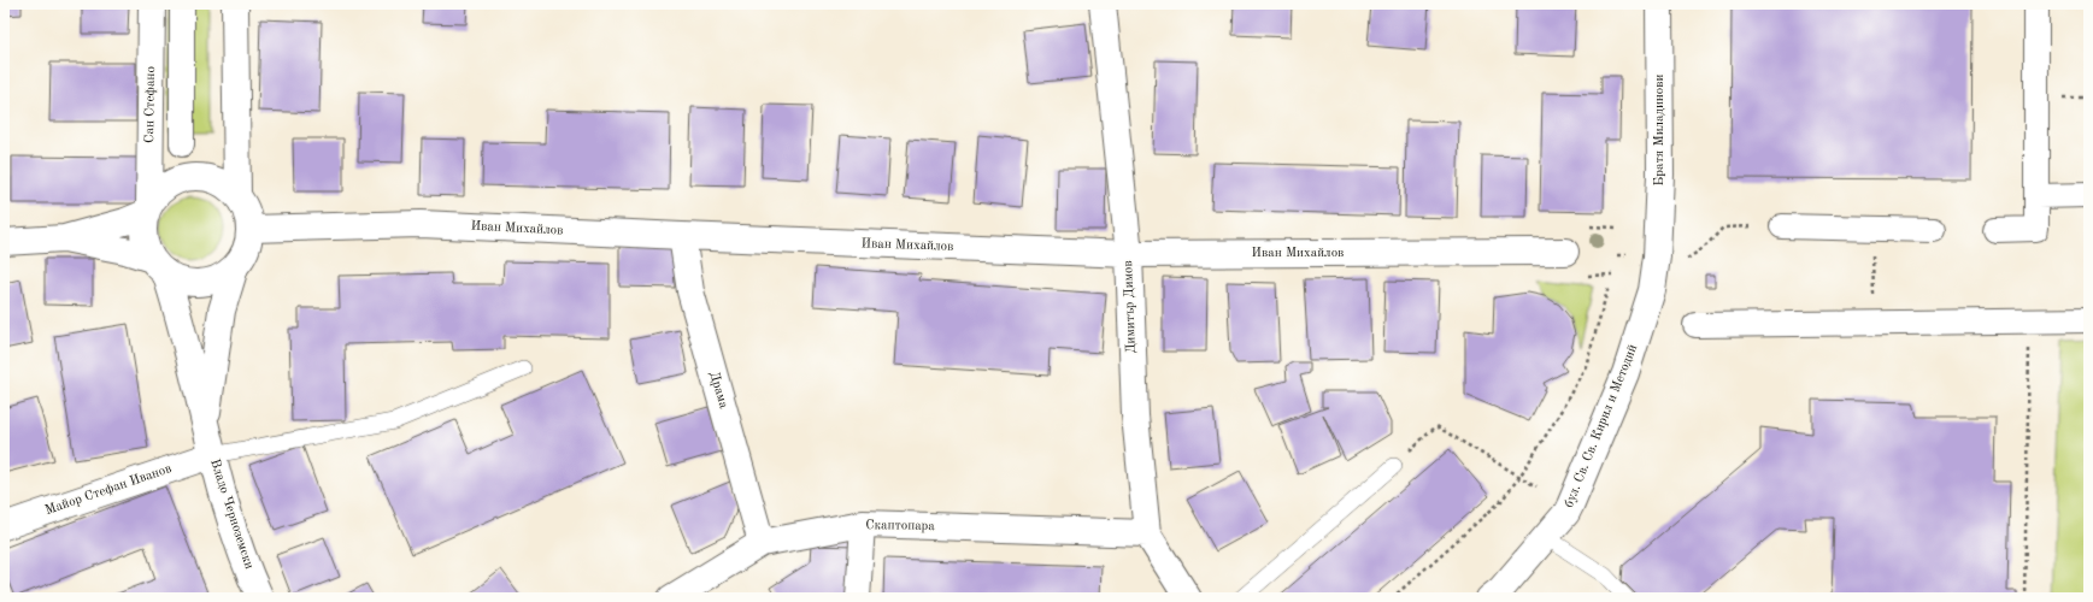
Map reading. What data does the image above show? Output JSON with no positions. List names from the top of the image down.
{
  "streets": {
    "street": [
      "Сан Стефано",
      "Братя Миладинови",
      "Иван Михайлов",
      "Димитър Димов",
      "Драма",
      "бул. Св. Св. Кирил и Методий",
      "Майор Стефан Иванов",
      "Владо Черноземски",
      "Скаптопара"
    ]
  },
  "crossings": [
    ["Сан Стефано", "Иван Михайлов"],
    ["Сан Стефано", "Владо Черноземски"],
    ["Братя Миладинови", "бул. Св. Св. Кирил и Методий"],
    ["Иван Михайлов", "Димитър Димов"],
    ["Иван Михайлов", "Драма"],
    ["Иван Михайлов", "Владо Черноземски"],
    ["Димитър Димов", "Скаптопара"],
    ["Драма", "Скаптопара"],
    ["Майор Стефан Иванов", "Владо Черноземски"]
  ]
}
